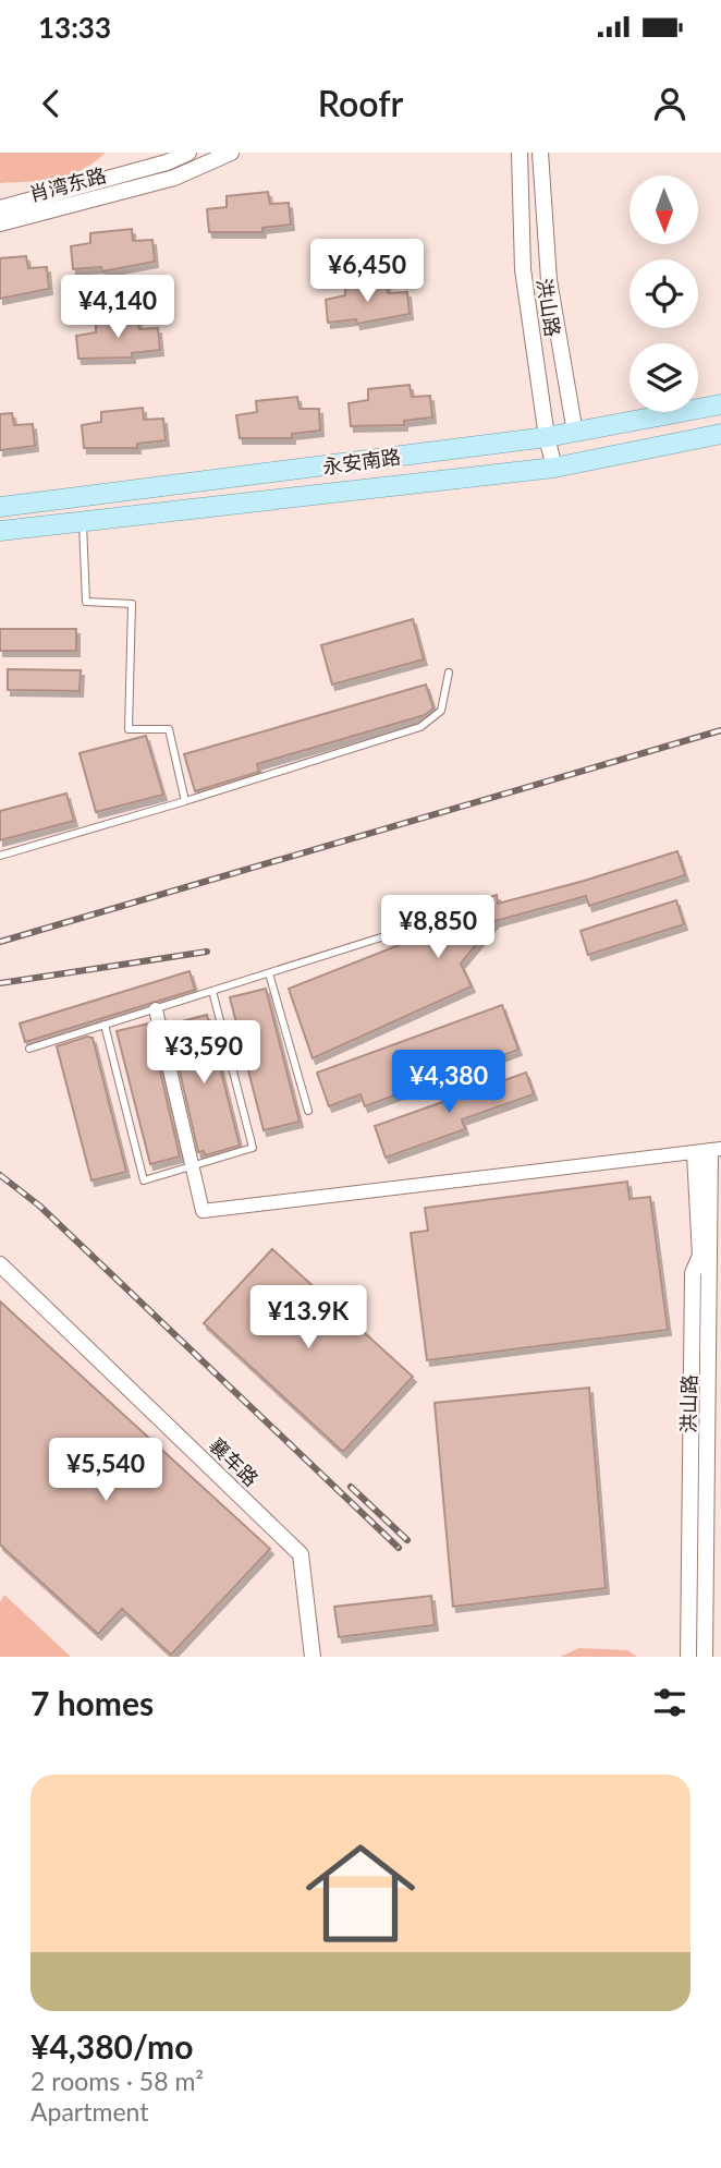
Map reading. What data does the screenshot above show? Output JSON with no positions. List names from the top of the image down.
{
  "streets": {
    "main road": ["永安南路"],
    "street": ["肖湾东路", "洪山路", "襄车路"]
  },
  "crossings": [
    ["洪山路", "永安南路"]
  ],
  "north": "bottom",
  "page": {
    "status": "13:33",
    "header": "Roofr",
    "price": [
      "¥6,450",
      "¥4,140",
      "¥8,850",
      "¥3,590",
      "¥4,380",
      "¥13.9K",
      "¥5,540"
    ],
    "heading": "7 homes",
    "list": [
      {
        "name": "¥4,380/mo",
        "note": "2 rooms · 58 m² · Apartment"
      }
    ]
  }
}
